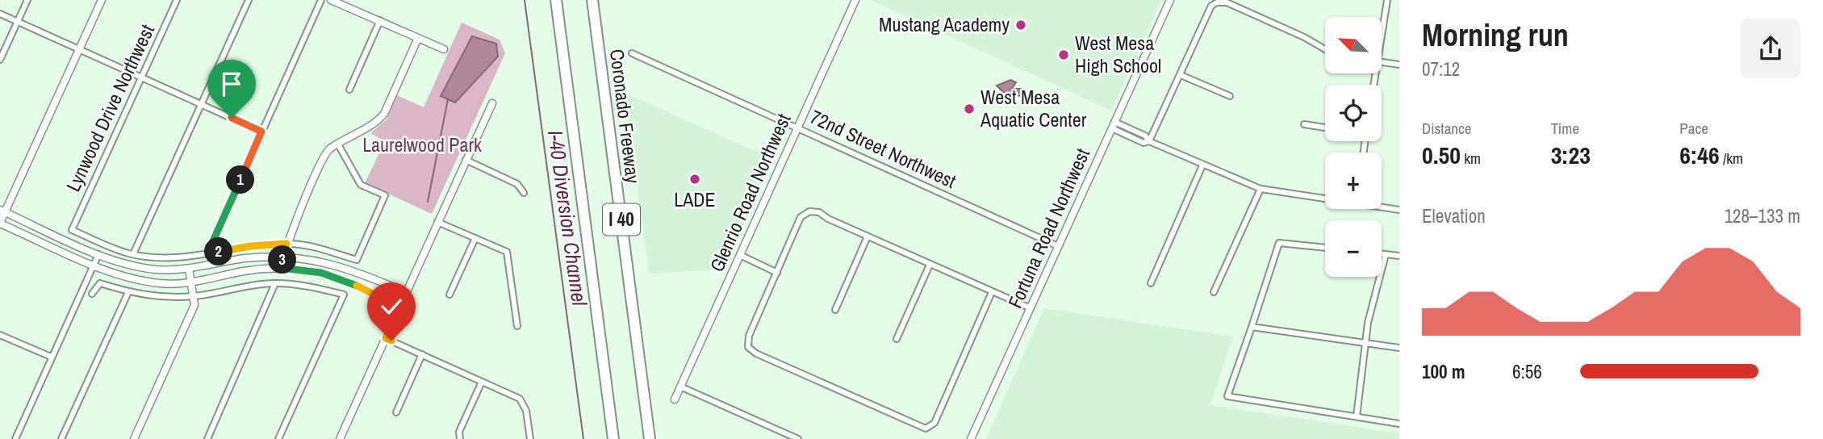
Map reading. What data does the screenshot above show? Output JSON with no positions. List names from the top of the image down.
{
  "streets": {
    "highway": ["Coronado Freeway", "I 40"],
    "street": [
      "Lynwood Drive Northwest",
      "72nd Street Northwest",
      "Glenrio Road Northwest",
      "Fortuna Road Northwest"
    ]
  },
  "crossings": [
    ["72nd Street Northwest", "Glenrio Road Northwest"],
    ["72nd Street Northwest", "Fortuna Road Northwest"]
  ],
  "water": ["I-40 Diversion Channel"],
  "parks": ["Laurelwood Park"],
  "places": [
    "Mustang Academy",
    "West Mesa High School",
    "West Mesa Aquatic Center",
    "LADE"
  ],
  "north": "top left",
  "page": {
    "heading": ["Morning run", "07:12"],
    "map_buttons": ["+", "−"],
    "stats": [
      ["Distance", "0.50 km"],
      ["Time", "3:23"],
      ["Pace", "6:46 /km"]
    ],
    "pins": ["1", "2", "3"],
    "chart": ["Elevation", "128–133 m"],
    "list": [
      {
        "name": "100 m",
        "note": "6:56"
      }
    ]
  }
}
